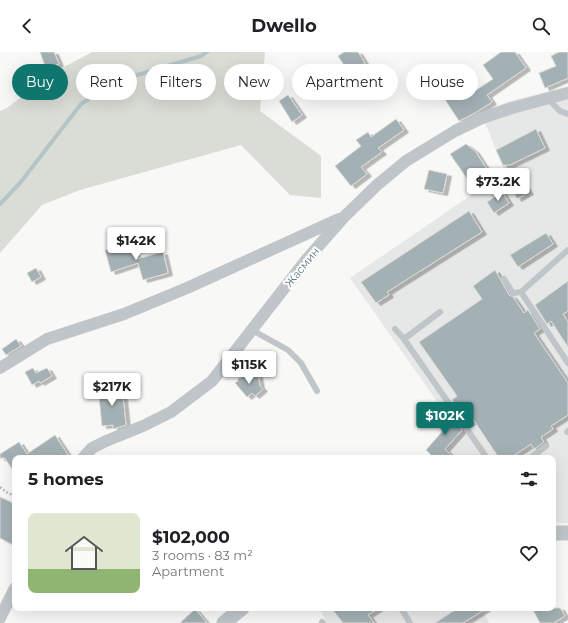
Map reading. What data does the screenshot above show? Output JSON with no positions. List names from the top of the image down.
{
  "streets": {
    "street": ["Жасмин"]
  },
  "page": {
    "header": "Dwello",
    "chip": [
      "Buy",
      "Rent",
      "Filters",
      "New",
      "Apartment",
      "House"
    ],
    "price": [
      "$73.2K",
      "$142K",
      "$115K",
      "$217K",
      "$102K"
    ],
    "heading": "5 homes",
    "list": [
      {
        "name": "$102,000",
        "note": "3 rooms · 83 m² · Apartment"
      }
    ]
  }
}
